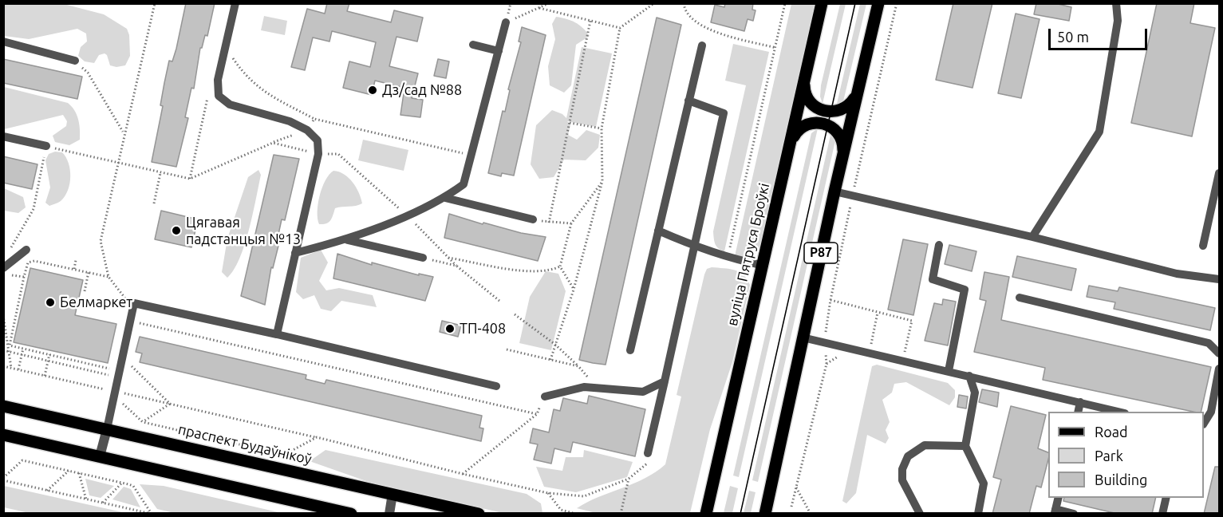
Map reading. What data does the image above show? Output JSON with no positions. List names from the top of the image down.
{
  "streets": {
    "main road": ["Р87", "вуліца Пятруся Броўкі", "праспект Будаўнікоў"]
  },
  "places": [
    "Дз/сад №88",
    "Цягавая падстанцыя №13",
    "Белмаркет",
    "ТП-408"
  ],
  "legend": ["Road", "Park", "Building"],
  "scale_bar": "50 m"
}
